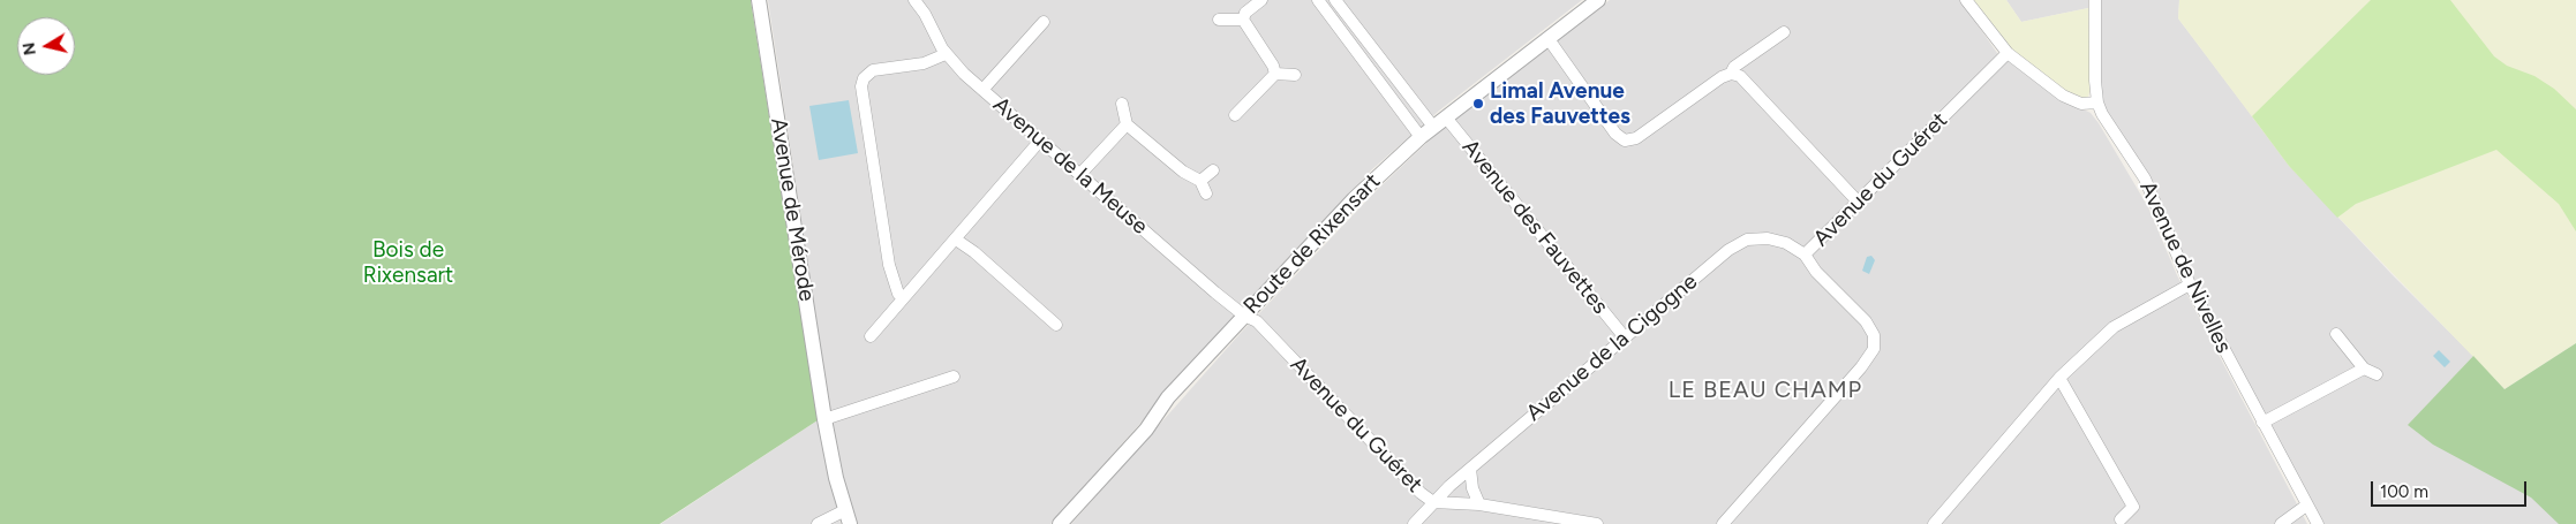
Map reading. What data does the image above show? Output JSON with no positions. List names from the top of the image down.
{
  "streets": {
    "street": [
      "Avenue de la Meuse",
      "Avenue du Guéret",
      "Avenue de Mérode",
      "Avenue des Fauvettes",
      "Route de Rixensart",
      "Avenue de Nivelles",
      "Avenue de la Cigogne"
    ]
  },
  "crossings": [
    ["Avenue de la Meuse", "Avenue du Guéret"],
    ["Avenue de la Meuse", "Route de Rixensart"],
    ["Avenue du Guéret", "Route de Rixensart"],
    ["Avenue du Guéret", "Avenue de la Cigogne"],
    ["Avenue des Fauvettes", "Route de Rixensart"],
    ["Avenue des Fauvettes", "Avenue de la Cigogne"]
  ],
  "districts": ["LE BEAU CHAMP"],
  "parks": ["Bois de Rixensart"],
  "places": ["Limal Avenue des Fauvettes"],
  "scale_bar": "100 m",
  "north": "left"
}
